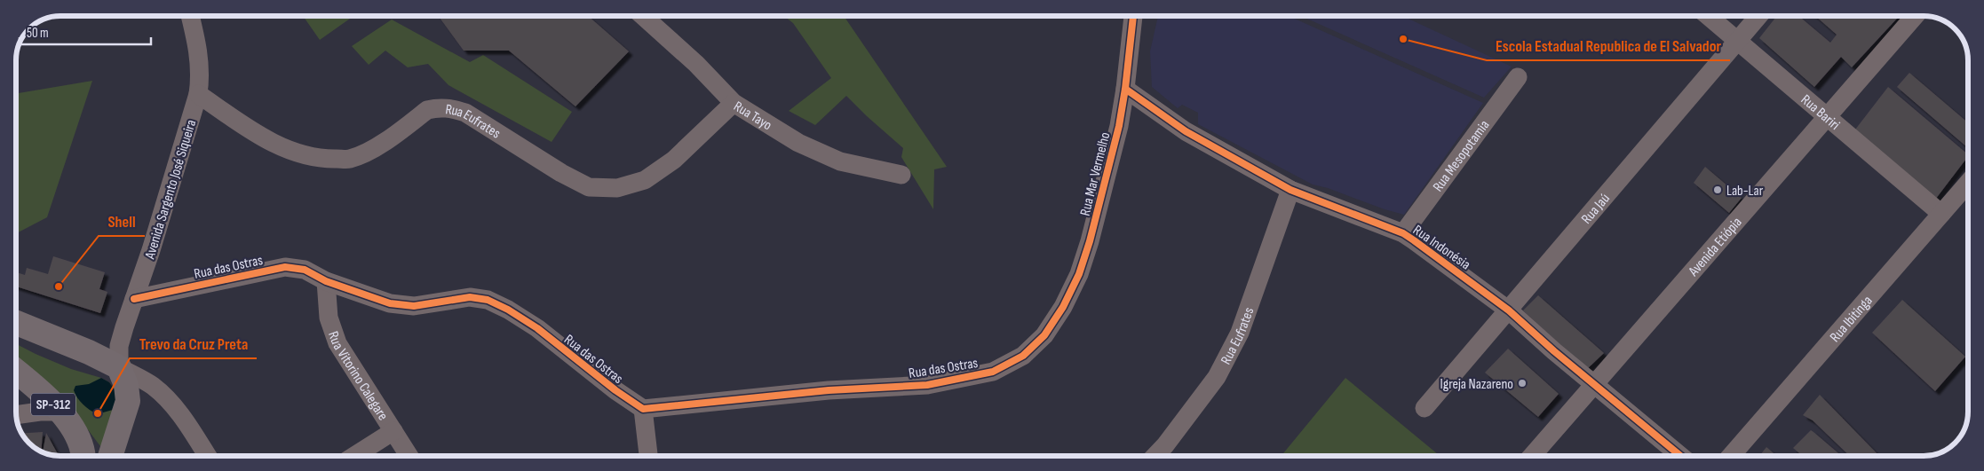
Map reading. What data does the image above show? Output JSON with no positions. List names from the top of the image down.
{
  "streets": {
    "main road": ["SP-312"],
    "street": [
      "Rua Bariri",
      "Rua Tayo",
      "Rua Eufrates",
      "Rua Mesopotamia",
      "Rua Mar Vermelho",
      "Avenida Sargento José Siqueira",
      "Rua Jaú",
      "Avenida Etiópia",
      "Rua Indonésia",
      "Rua das Ostras",
      "Rua Ibitinga",
      "Rua Vitorino Calegare"
    ]
  },
  "crossings": [
    ["Rua Bariri", "Rua Jaú"],
    ["Rua Bariri", "Avenida Etiópia"],
    ["Rua Bariri", "Rua Ibitinga"],
    ["Rua Tayo", "Rua Eufrates"],
    ["Rua Eufrates", "Avenida Sargento José Siqueira"],
    ["Rua Eufrates", "Rua Indonésia"],
    ["Rua Mesopotamia", "Rua Indonésia"],
    ["Rua Mar Vermelho", "Rua Indonésia"],
    ["Rua Mar Vermelho", "Rua das Ostras"],
    ["Avenida Sargento José Siqueira", "Rua das Ostras"],
    ["Rua Jaú", "Rua Indonésia"],
    ["Avenida Etiópia", "Rua Indonésia"],
    ["Rua das Ostras", "Rua Vitorino Calegare"]
  ],
  "places": [
    "Escola Estadual Republica de El Salvador",
    "Lab-Lar",
    "Shell",
    "Igreja Nazareno",
    "Trevo da Cruz Preta"
  ],
  "scale_bar": "50 m"
}
